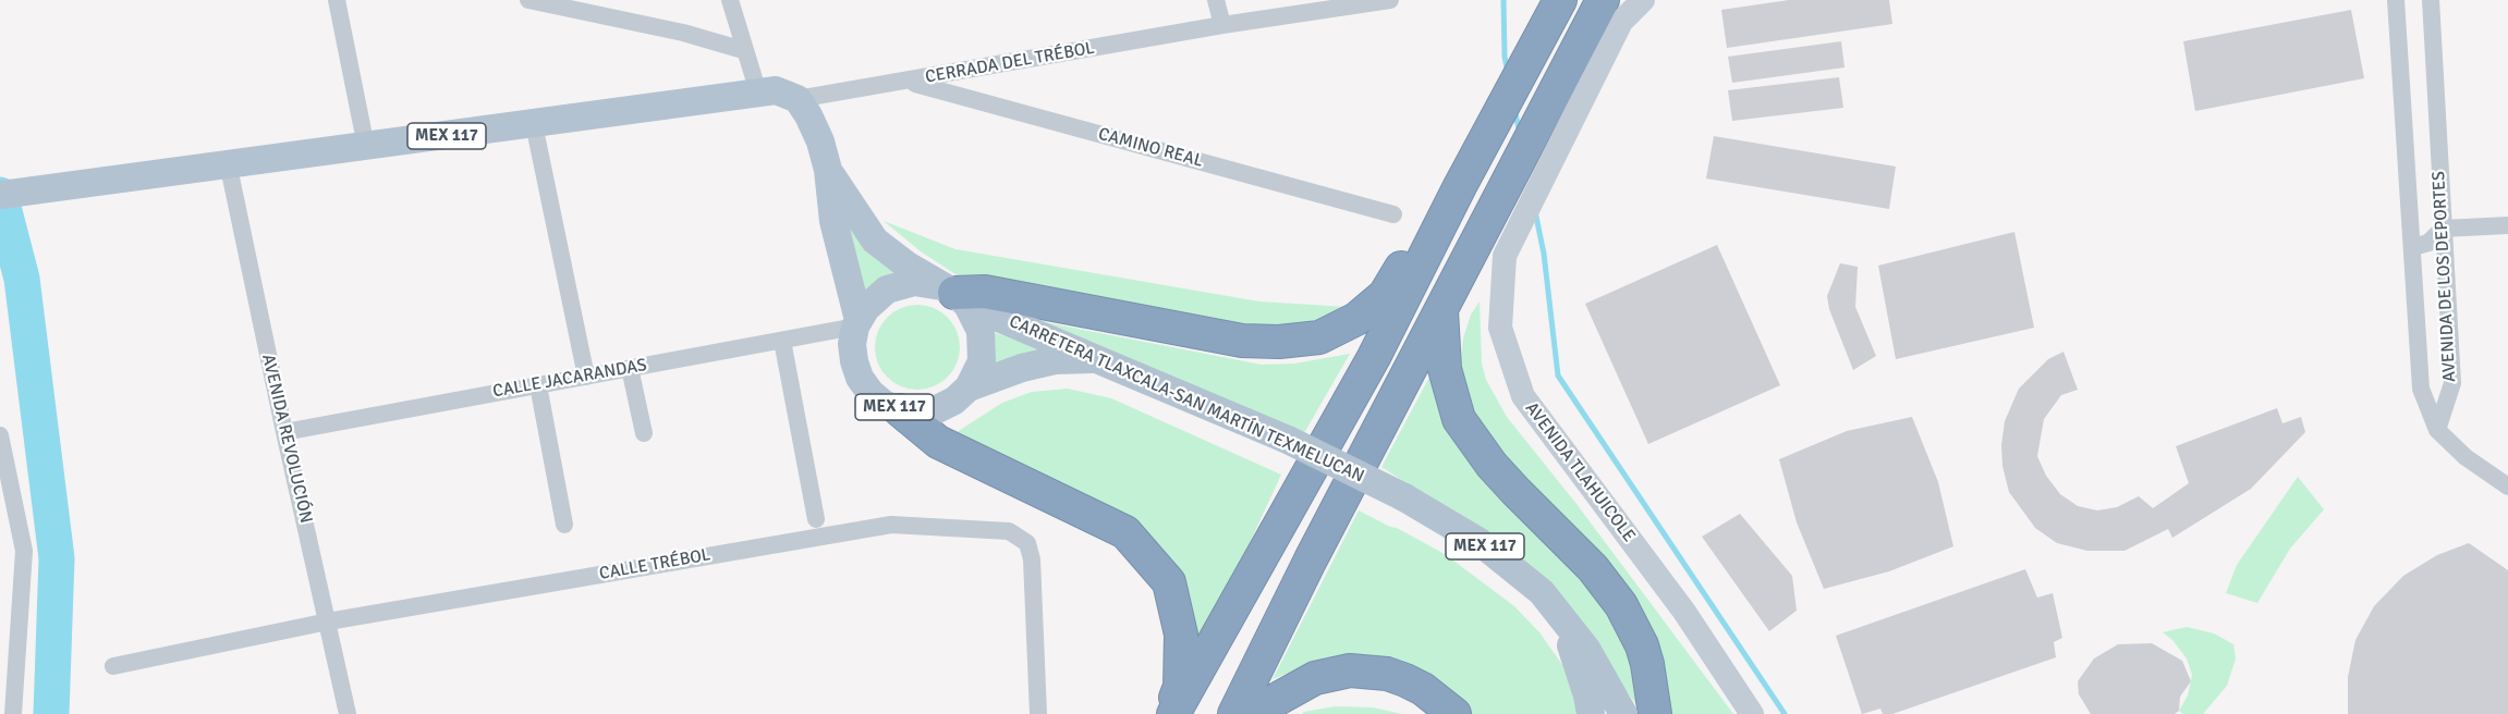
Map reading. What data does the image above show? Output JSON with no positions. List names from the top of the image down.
{
  "streets": {
    "main road": ["MEX 117", "CARRETERA TLAXCALA-SAN MARTÍN TEXMELUCAN", "AVENIDA TLAHUICOLE"],
    "street": [
      "CERRADA DEL TRÉBOL",
      "CAMINO REAL",
      "AVENIDA DE LOS DEPORTES",
      "CALLE JACARANDAS",
      "AVENIDA REVOLUCIÓN",
      "CALLE TRÉBOL"
    ]
  },
  "crossings": [
    ["CERRADA DEL TRÉBOL", "MEX 117"],
    ["CERRADA DEL TRÉBOL", "CAMINO REAL"],
    ["MEX 117", "CALLE JACARANDAS"],
    ["MEX 117", "CARRETERA TLAXCALA-SAN MARTÍN TEXMELUCAN"],
    ["MEX 117", "AVENIDA REVOLUCIÓN"],
    ["CALLE JACARANDAS", "CARRETERA TLAXCALA-SAN MARTÍN TEXMELUCAN"],
    ["CALLE JACARANDAS", "AVENIDA REVOLUCIÓN"],
    ["AVENIDA REVOLUCIÓN", "CALLE TRÉBOL"]
  ]
}
